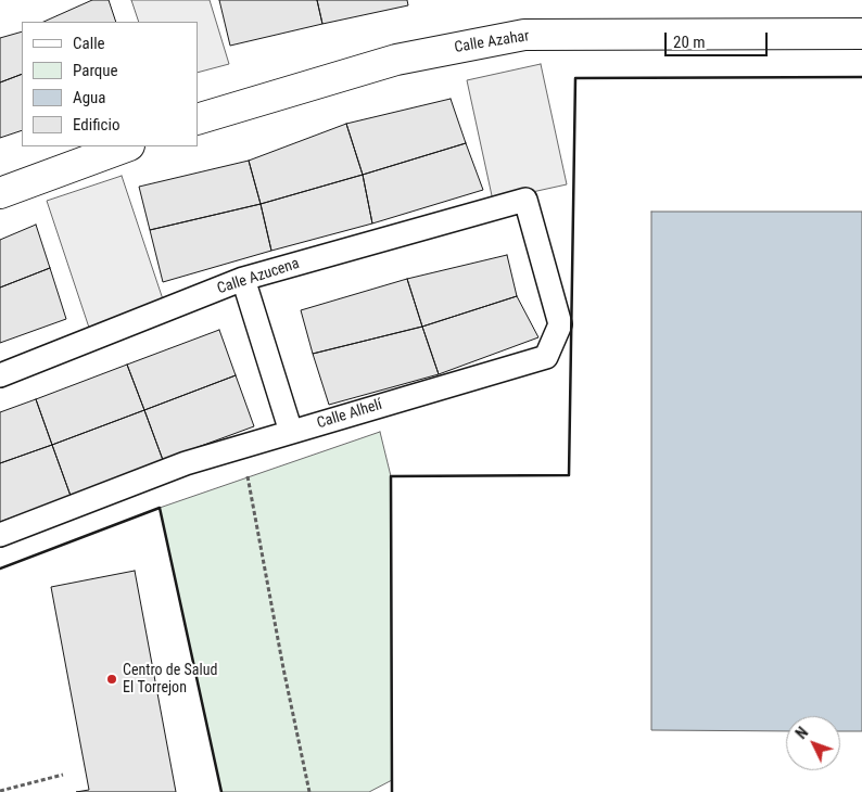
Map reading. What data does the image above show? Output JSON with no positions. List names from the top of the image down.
{
  "streets": {
    "street": ["Calle Azahar", "Calle Azucena", "Calle Alhelí"]
  },
  "crossings": [
    ["Calle Azucena", "Calle Alhelí"]
  ],
  "places": ["Centro de Salud El Torrejon"],
  "legend": [
    "Calle",
    "Parque",
    "Agua",
    "Edificio"
  ],
  "scale_bar": "20 m",
  "north": "top left"
}
